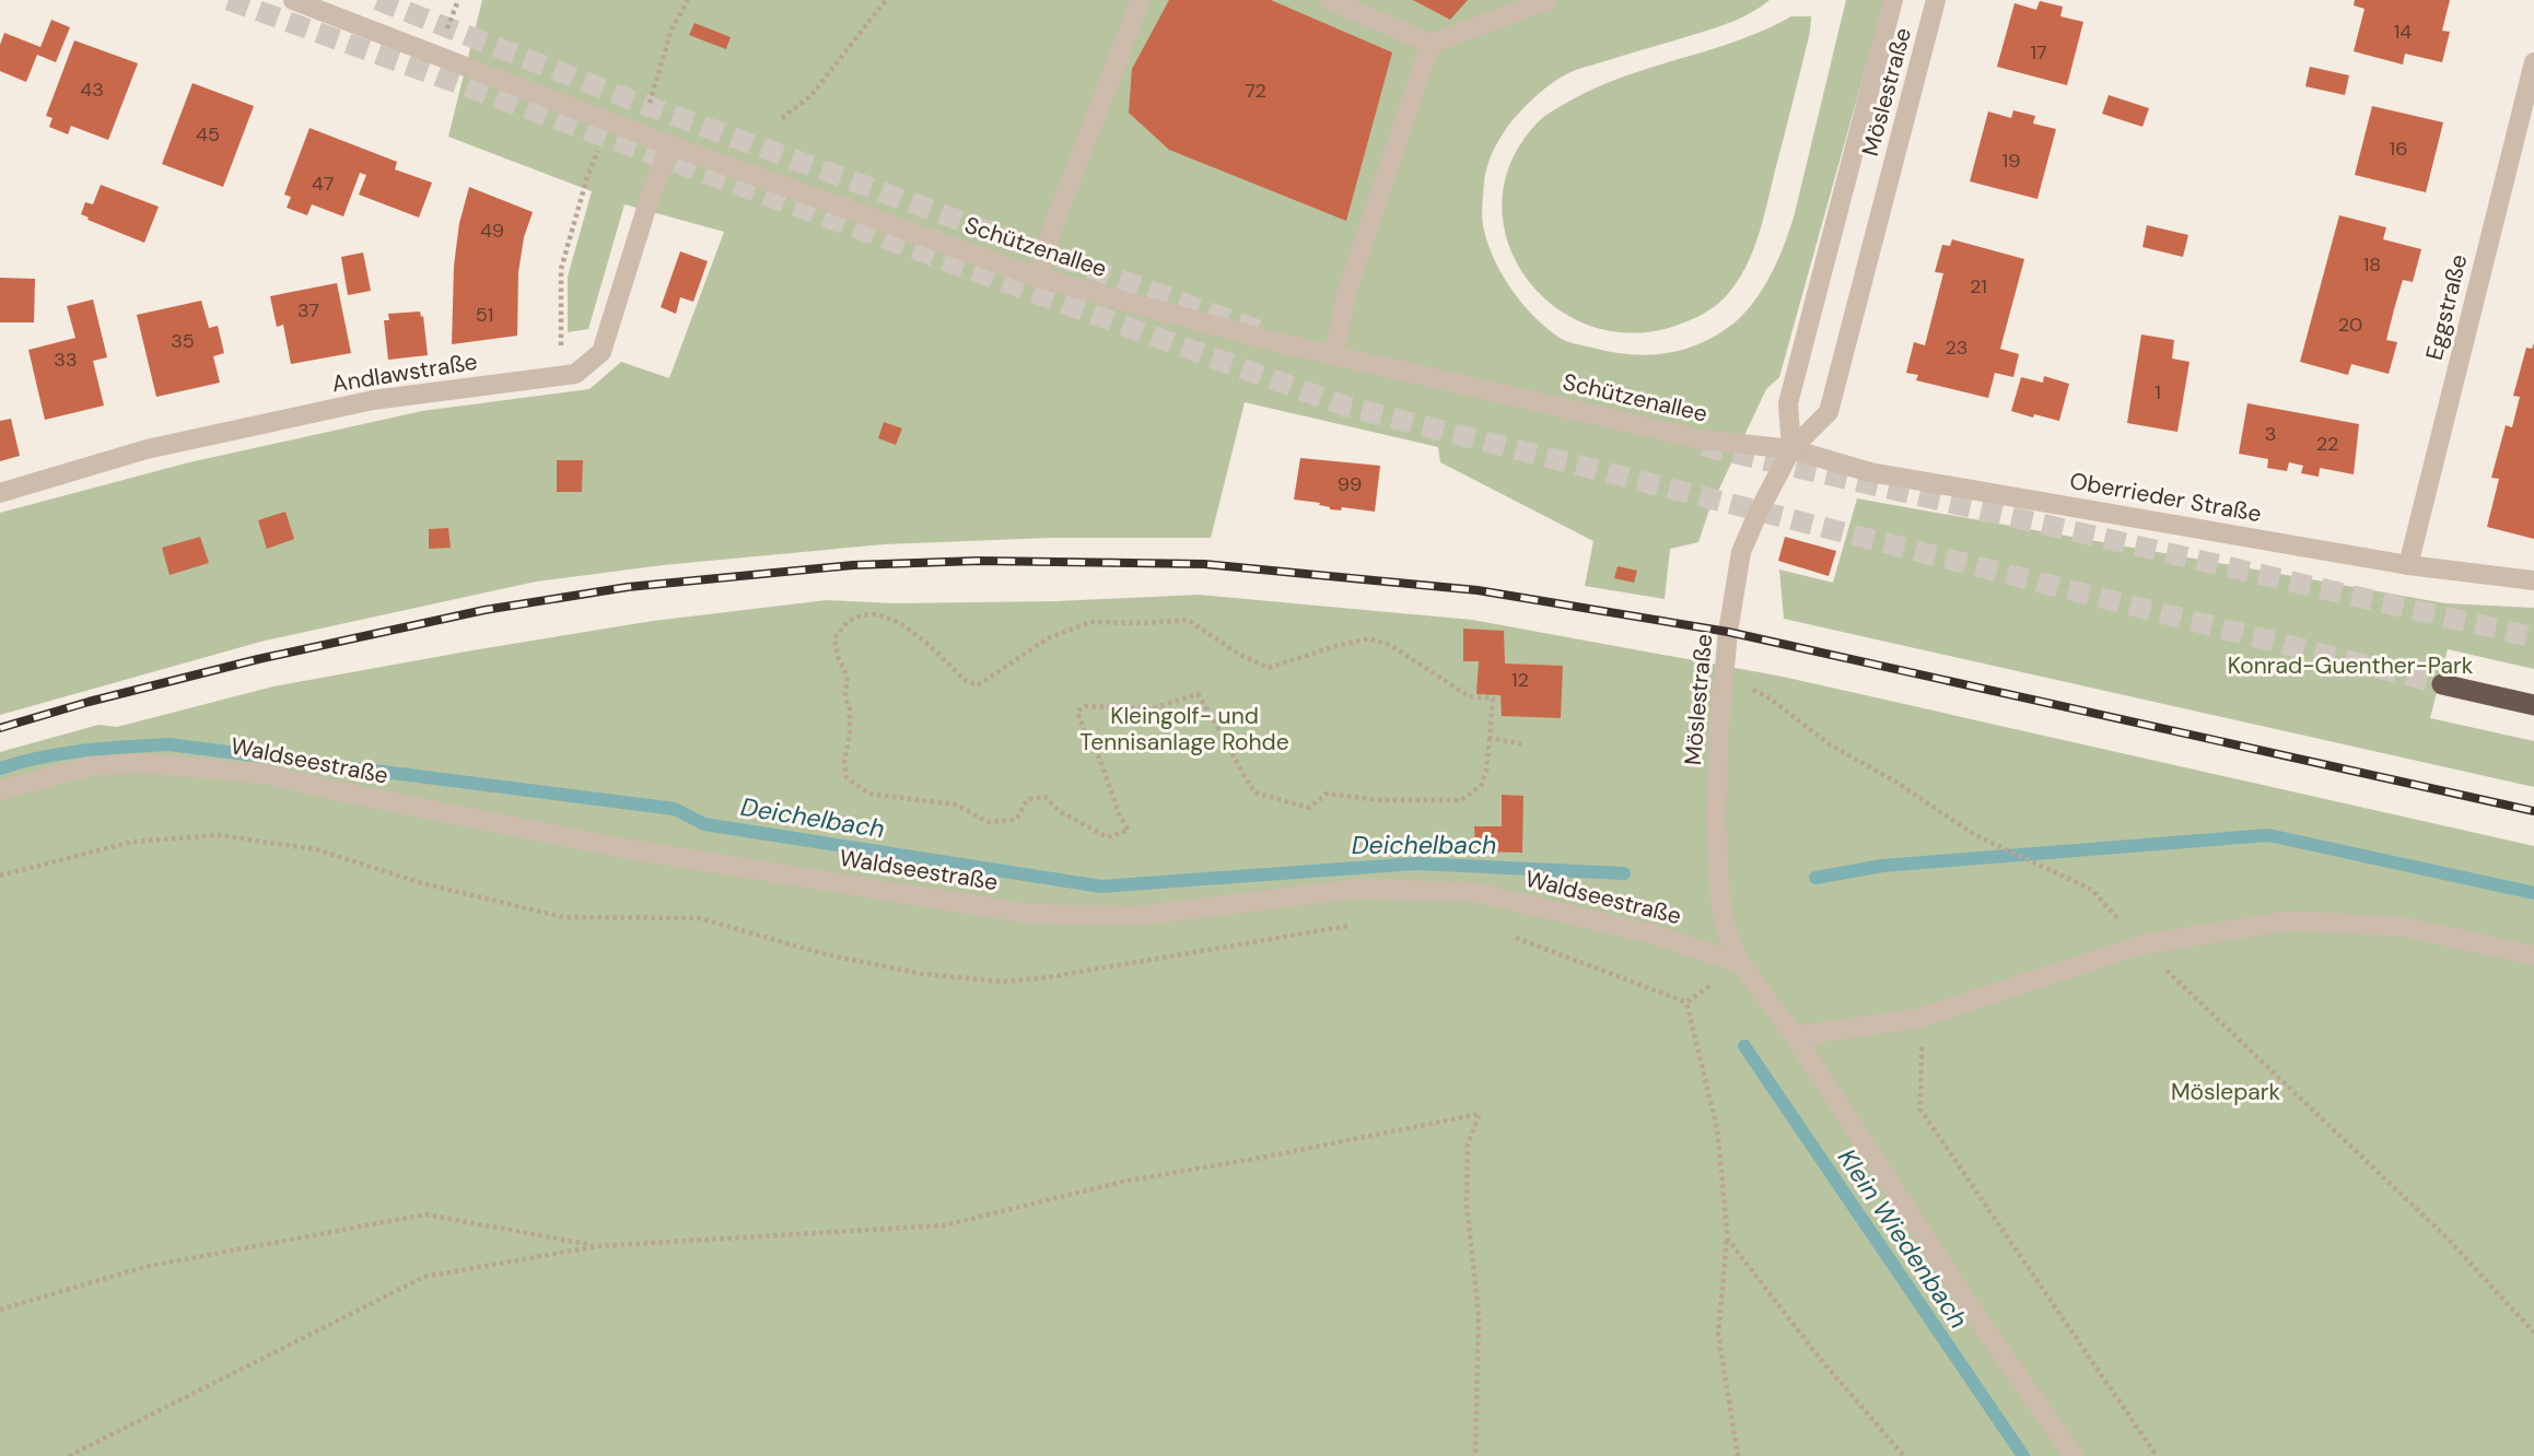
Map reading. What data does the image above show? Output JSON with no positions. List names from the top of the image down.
{
  "streets": {
    "street": [
      "Möslestraße",
      "Schützenallee",
      "Eggstraße",
      "Andlawstraße",
      "Oberrieder Straße",
      "Waldseestraße"
    ]
  },
  "crossings": [
    ["Möslestraße", "Schützenallee"],
    ["Möslestraße", "Oberrieder Straße"],
    ["Möslestraße", "Waldseestraße"],
    ["Schützenallee", "Andlawstraße"],
    ["Schützenallee", "Oberrieder Straße"],
    ["Eggstraße", "Oberrieder Straße"]
  ],
  "water": ["Deichelbach", "Klein Wiedenbach"],
  "parks": ["Konrad-Guenther-Park", "Kleingolf- und Tennisanlage Rohde", "Möslepark"],
  "house_numbers": [
    "14",
    "17",
    "43",
    "72",
    "45",
    "16",
    "19",
    "47",
    "49",
    "18",
    "21",
    "37",
    "51",
    "20",
    "35",
    "23",
    "33",
    "1",
    "3",
    "22",
    "99",
    "12"
  ]
}
